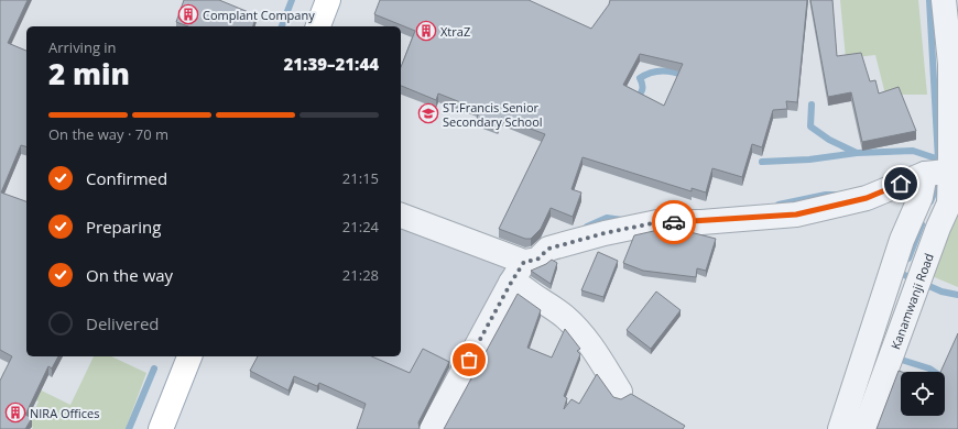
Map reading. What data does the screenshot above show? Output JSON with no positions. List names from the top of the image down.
{
  "streets": {
    "street": ["Kanamwanji Road"]
  },
  "places": {
    "building": ["Complant Company", "XtraZ", "NIRA Offices"],
    "school or university": ["ST.Francis Senior Secondary School"]
  },
  "page": {
    "heading": ["2 min", "Arriving in", "21:39–21:44"],
    "bar": "On the way · 70 m",
    "list": [
      ["Confirmed", "21:15"],
      ["Preparing", "21:24"],
      ["On the way", "21:28"],
      "Delivered"
    ]
  }
}
